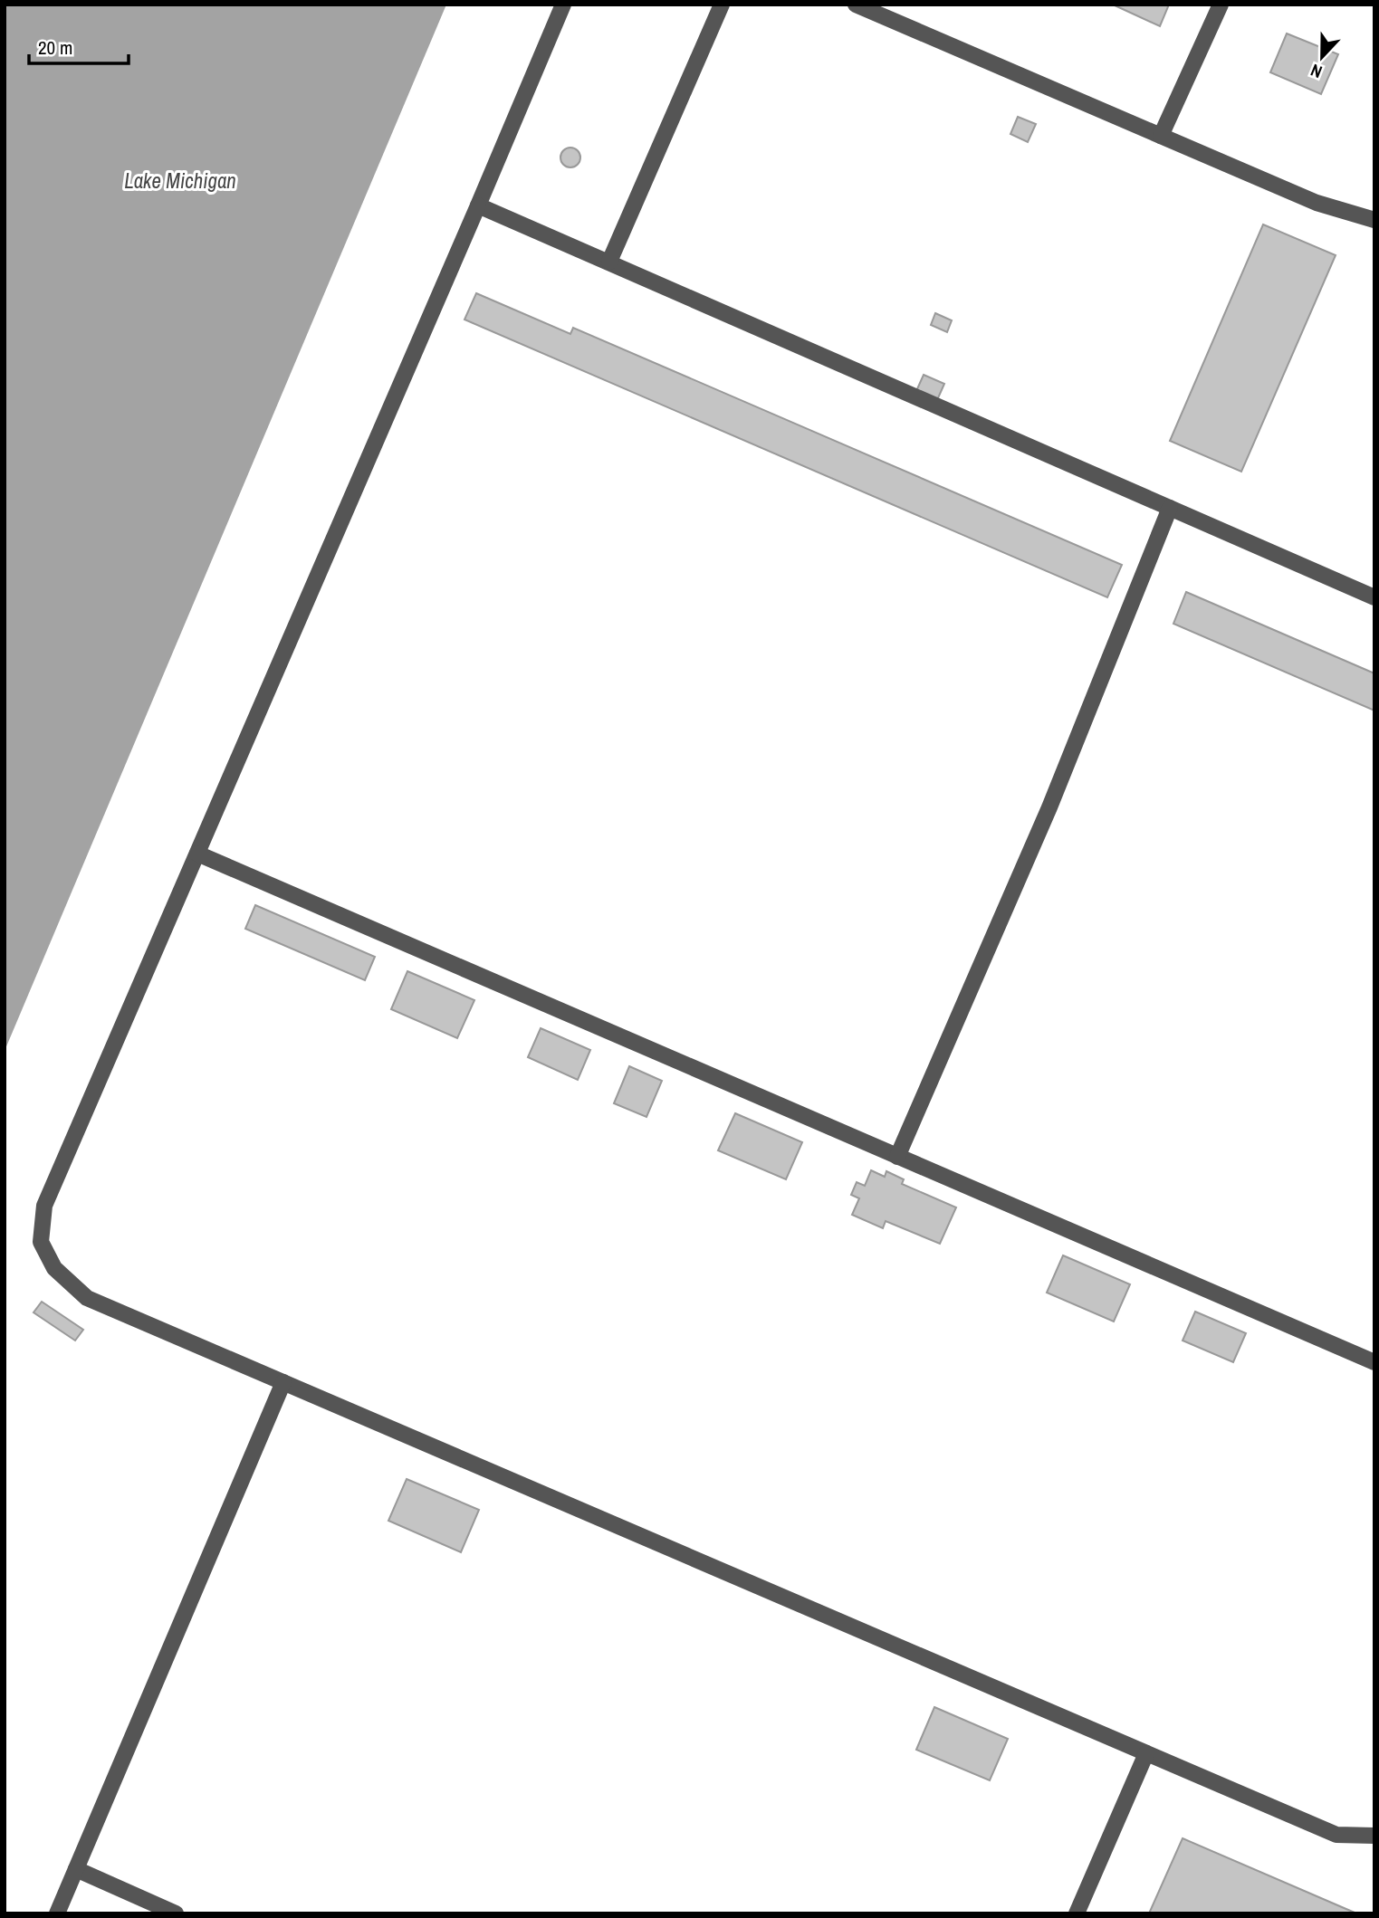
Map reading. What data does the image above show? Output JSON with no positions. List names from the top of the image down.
{
  "water": ["Lake Michigan"],
  "scale_bar": "20 m",
  "north": "bottom"
}
